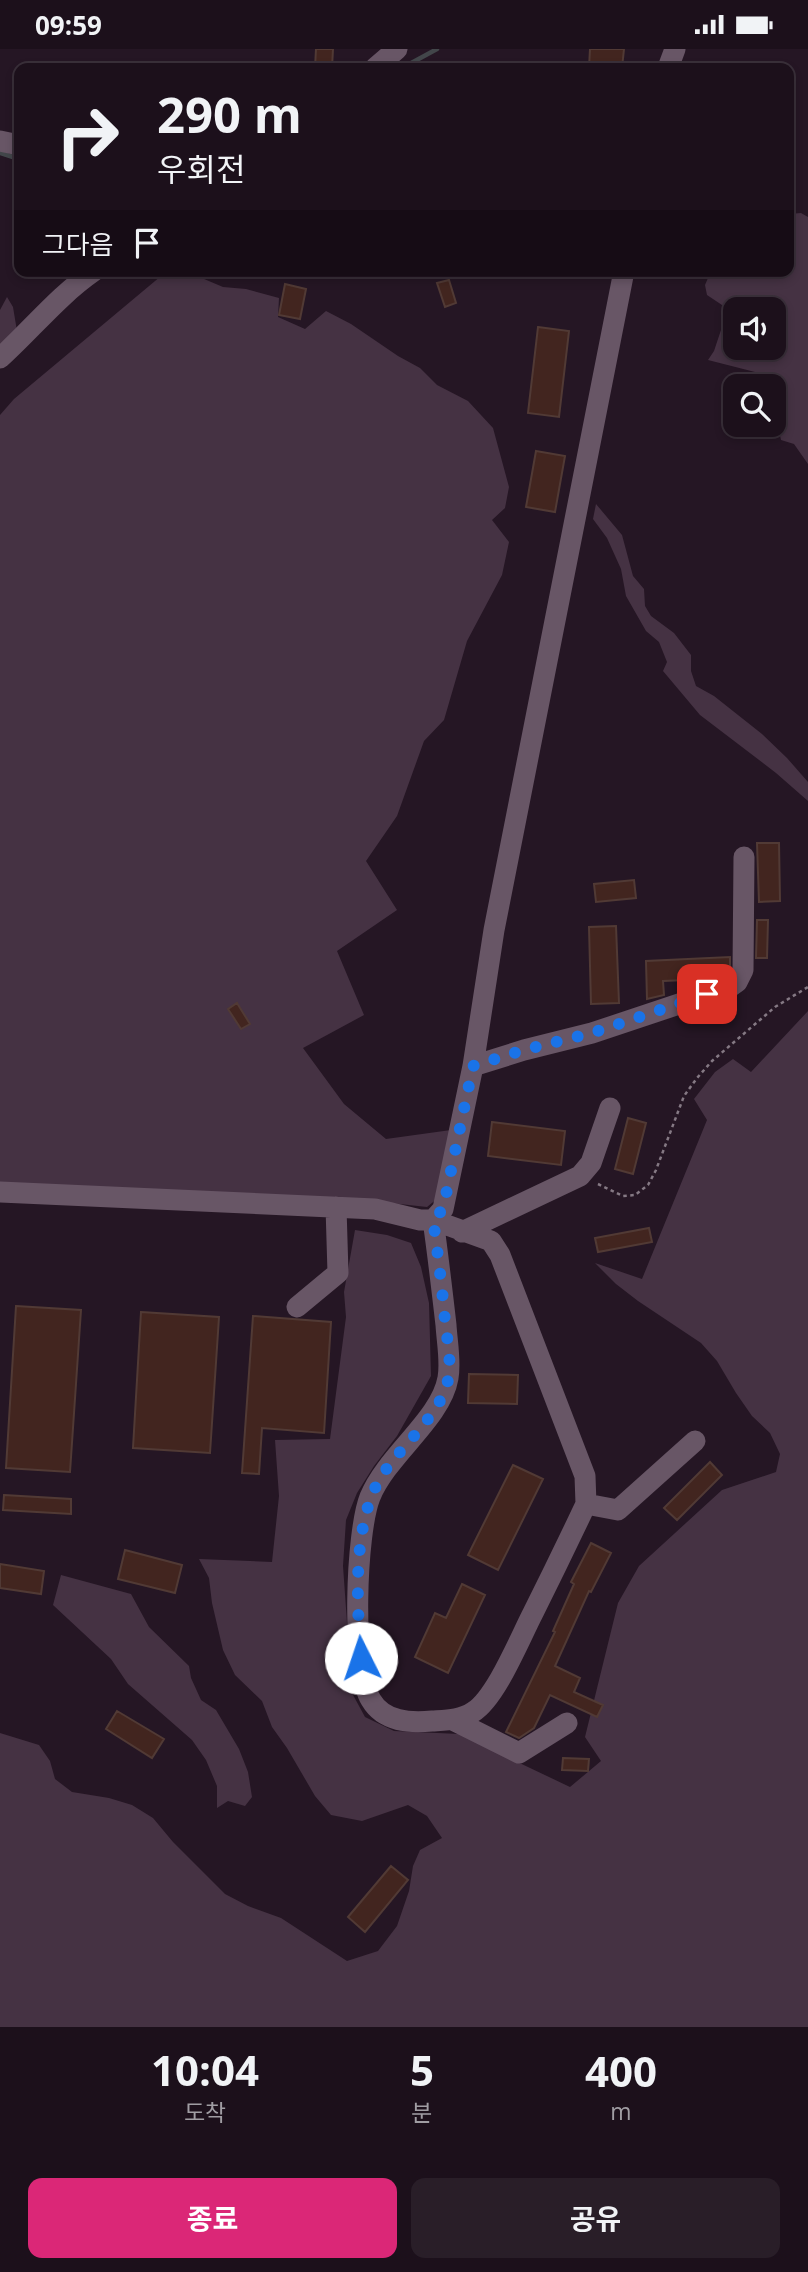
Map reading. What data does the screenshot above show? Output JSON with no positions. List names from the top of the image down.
{
  "page": {
    "status": "09:59",
    "turn": ["290 m", "우회전"],
    "then": "그다음",
    "eta": [
      "10:04",
      "도착",
      "5",
      "분",
      "400",
      "m"
    ],
    "buttons": ["종료", "공유"]
  }
}
